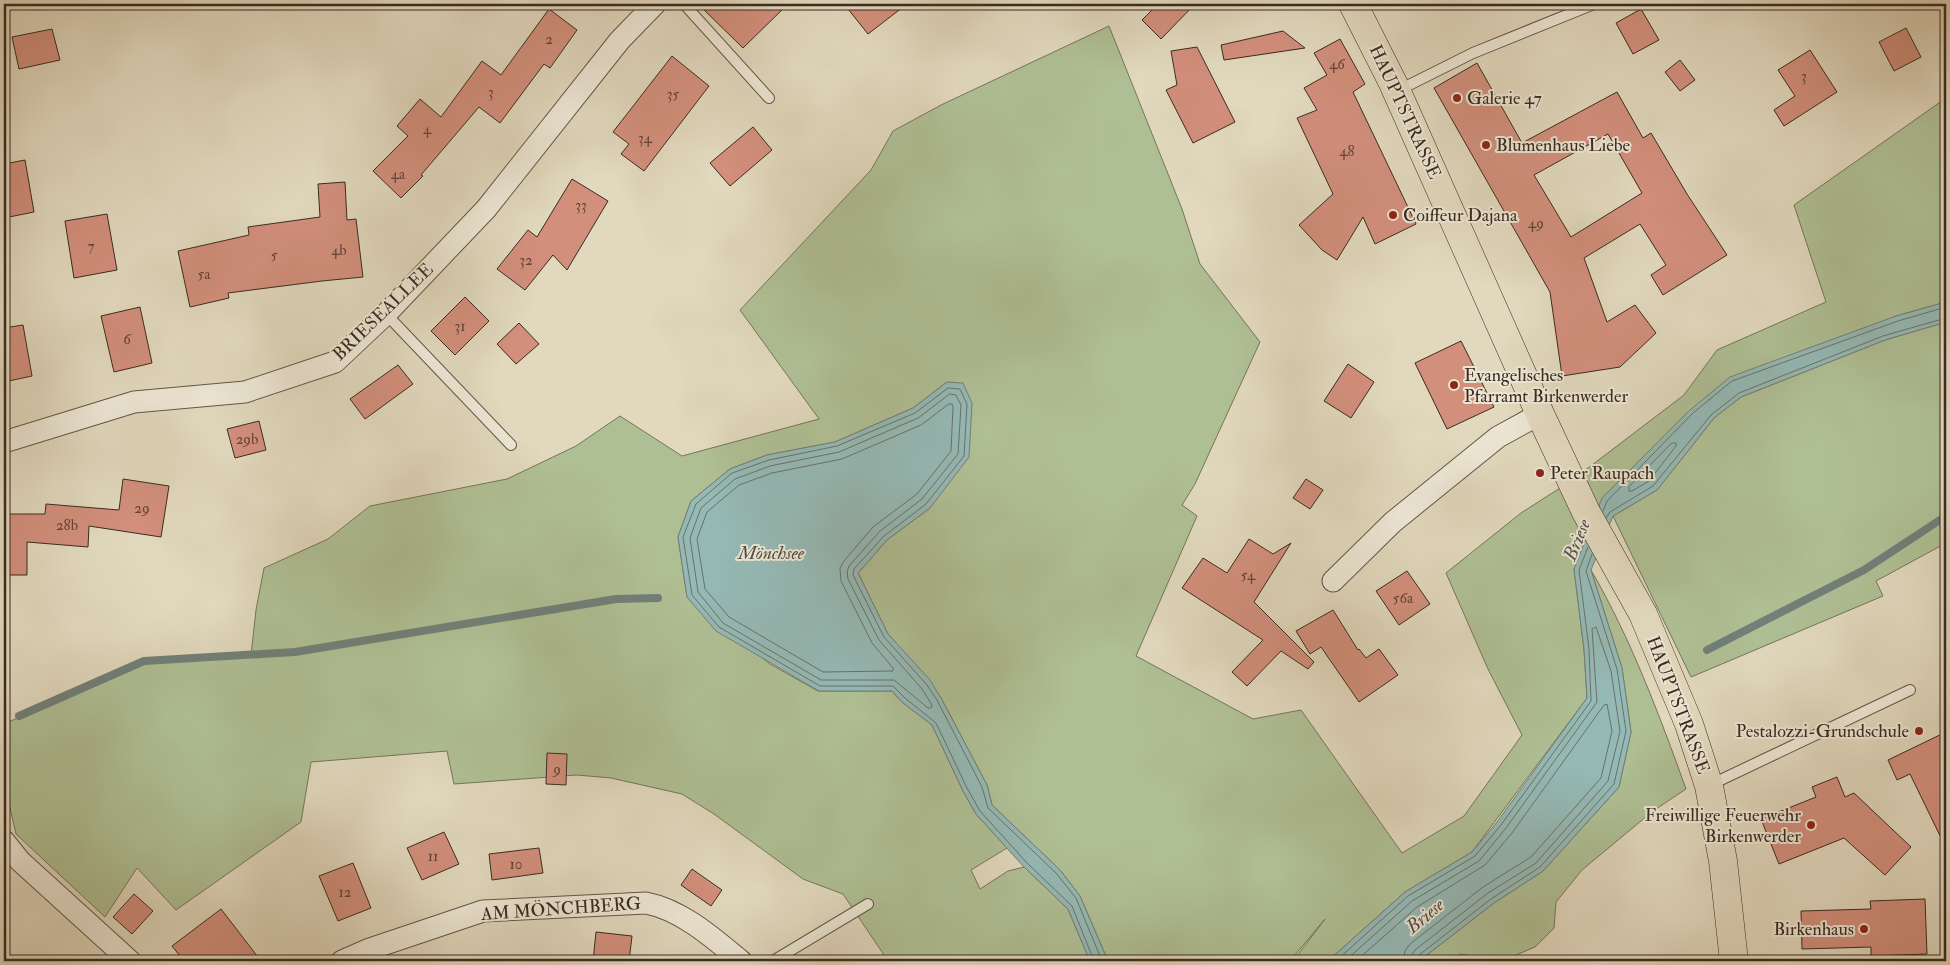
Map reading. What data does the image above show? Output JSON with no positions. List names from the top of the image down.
{
  "streets": {
    "main road": ["HAUPTSTRASSE"],
    "street": ["BRIESEALLEE", "AM MÖNCHBERG"]
  },
  "water": ["Briese", "Mönchsee"],
  "places": [
    "Galerie 47",
    "Blumenhaus Liebe",
    "Coiffeur Dajana",
    "Evangelisches Pfarramt Birkenwerder",
    "Peter Raupach",
    "Pestalozzi-Grundschule",
    "Freiwillige Feuerwehr Birkenwerder",
    "Birkenhaus"
  ],
  "house_numbers": [
    "2",
    "46",
    "3",
    "3",
    "35",
    "4",
    "34",
    "48",
    "4a",
    "33",
    "49",
    "7",
    "4b",
    "5",
    "32",
    "5a",
    "31",
    "6",
    "29b",
    "29",
    "28b",
    "54",
    "56a",
    "9",
    "11",
    "10",
    "12"
  ]
}
